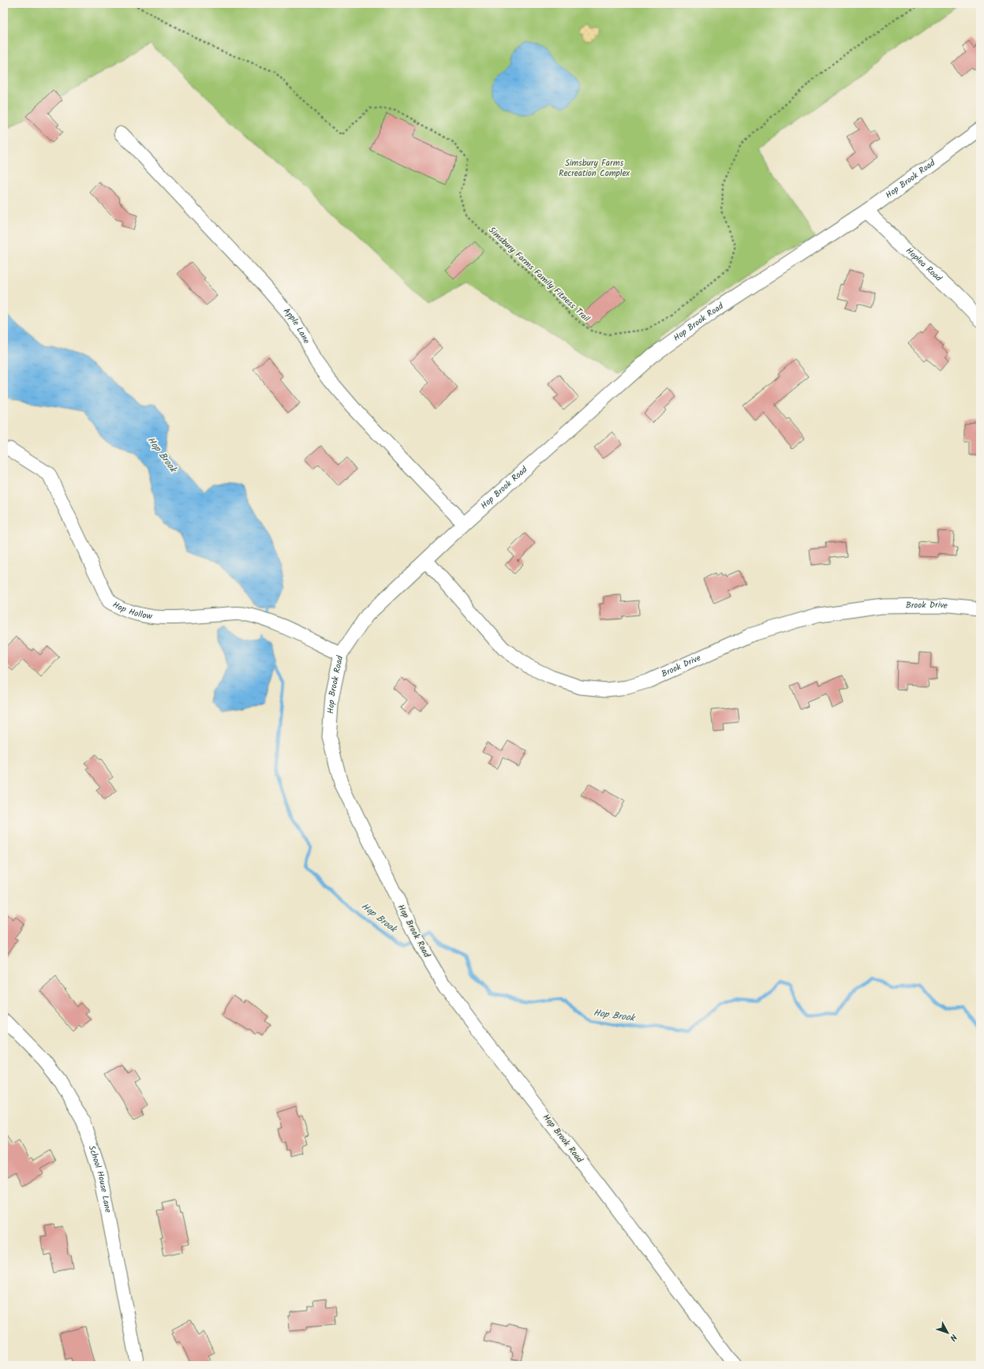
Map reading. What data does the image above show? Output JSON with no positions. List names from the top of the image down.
{
  "streets": {
    "street": [
      "Hop Brook Road",
      "Hoplea Road",
      "Apple Lane",
      "Brook Drive",
      "Hop Hollow",
      "School House Lane"
    ],
    "path": ["Simsbury Farms Family Fitness Trail"]
  },
  "crossings": [
    ["Hop Brook Road", "Hoplea Road"],
    ["Hop Brook Road", "Apple Lane"],
    ["Hop Brook Road", "Brook Drive"],
    ["Hop Brook Road", "Hop Hollow"]
  ],
  "water": ["Hop Brook"],
  "parks": ["Simsbury Farms Recreation Complex"],
  "north": "bottom right"
}
